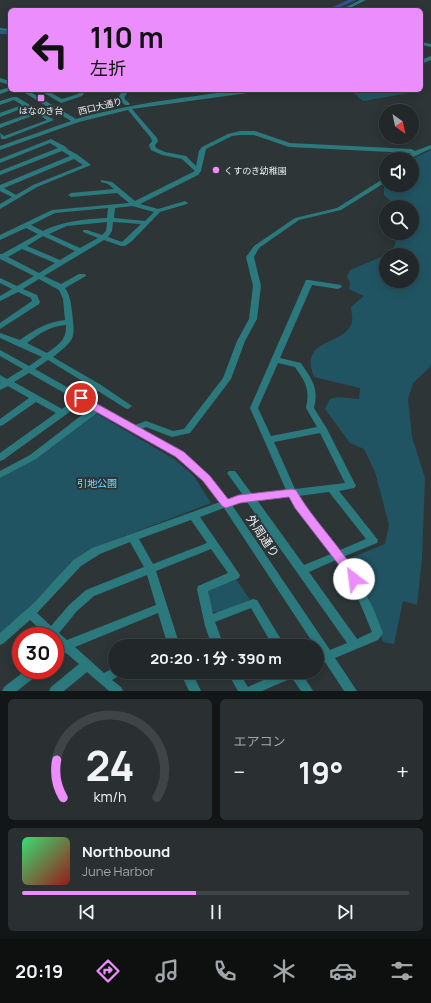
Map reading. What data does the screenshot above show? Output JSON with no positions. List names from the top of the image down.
{
  "streets": {
    "street": ["西口大通り", "外周通り"]
  },
  "parks": ["引地公園"],
  "places": {
    "transit": ["はなのき台"],
    "other": ["くすのき幼稚園"]
  },
  "north": "bottom right",
  "page": {
    "turn": ["110 m", "左折"],
    "limit": "30",
    "trip": "20:20 · 1 分 · 390 m",
    "tile": "エアコン",
    "heat": ["−", "19°", "+"],
    "song": ["Northbound", "June Harbor"],
    "tabs": "20:19",
    "gauge": ["24", "km/h"]
  }
}
